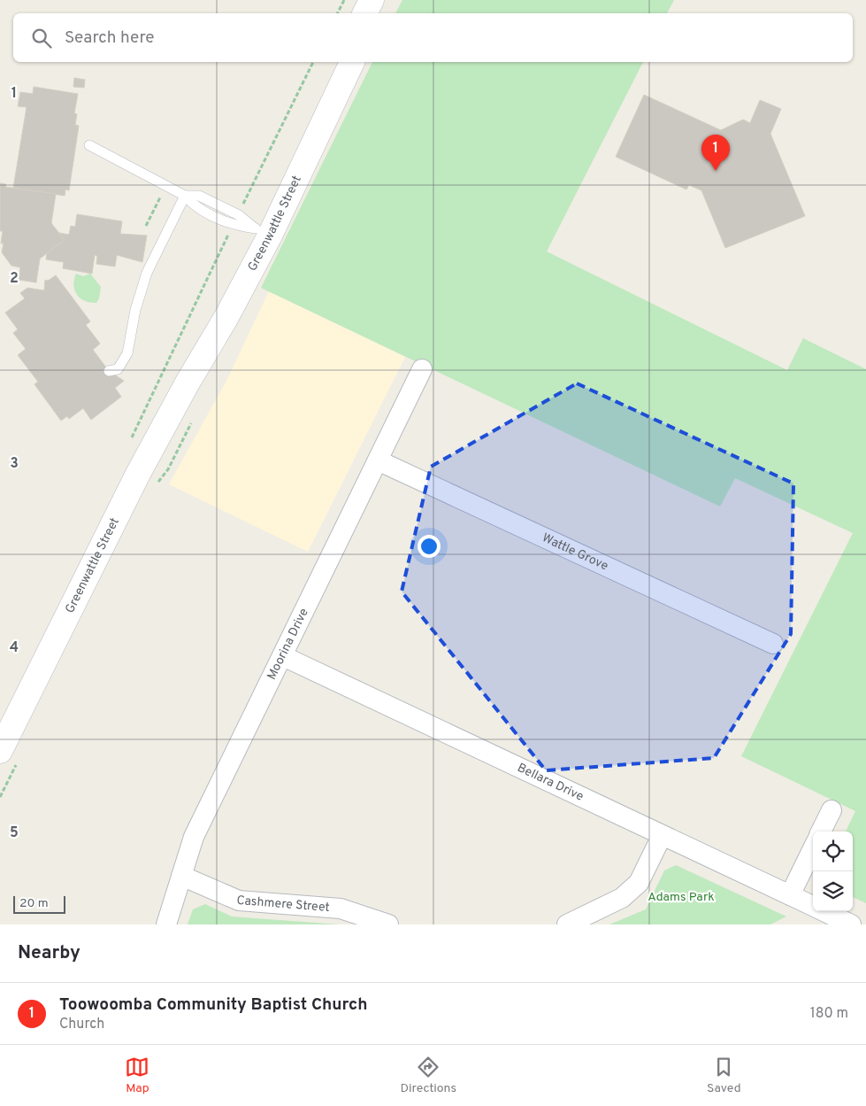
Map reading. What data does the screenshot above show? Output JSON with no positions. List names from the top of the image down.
{
  "streets": {
    "street": [
      "Greenwattle Street",
      "Wattle Grove",
      "Moorina Drive",
      "Bellara Drive",
      "Cashmere Street"
    ]
  },
  "crossings": [
    ["Wattle Grove", "Moorina Drive"],
    ["Moorina Drive", "Bellara Drive"],
    ["Moorina Drive", "Cashmere Street"]
  ],
  "parks": ["Adams Park"],
  "scale_bar": "20 m",
  "page": {
    "search": "Search here",
    "pins": "1",
    "scale": "20 m",
    "heading": "Nearby",
    "list": [
      {
        "mark": "1",
        "name": "Toowoomba Community Baptist Church",
        "note": "Church",
        "value": "180 m"
      }
    ],
    "nav": ["Map", "Directions", "Saved"]
  },
  "grid": {
    "rows": [
      "1",
      "2",
      "3",
      "4",
      "5"
    ]
  }
}
